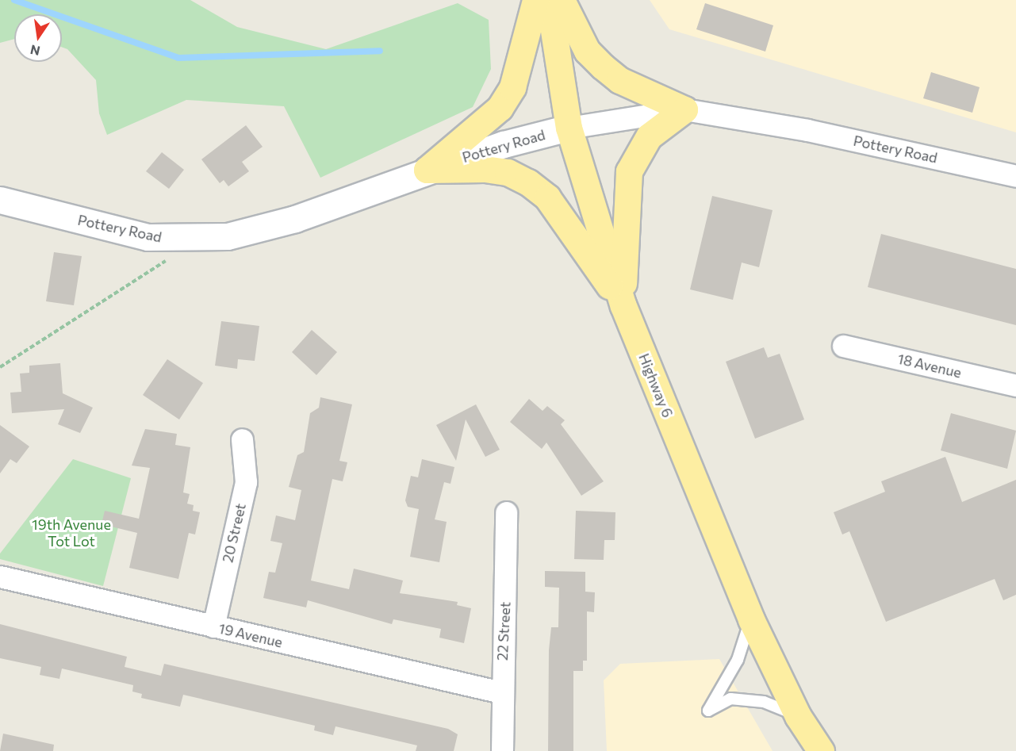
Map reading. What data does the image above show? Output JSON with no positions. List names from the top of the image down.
{
  "streets": {
    "main road": ["Highway 6"],
    "street": [
      "Pottery Road",
      "18 Avenue",
      "20 Street",
      "22 Street",
      "19 Avenue"
    ]
  },
  "crossings": [
    ["Pottery Road", "Highway 6"],
    ["20 Street", "19 Avenue"],
    ["22 Street", "19 Avenue"]
  ],
  "parks": ["19th Avenue Tot Lot"],
  "north": "bottom"
}
